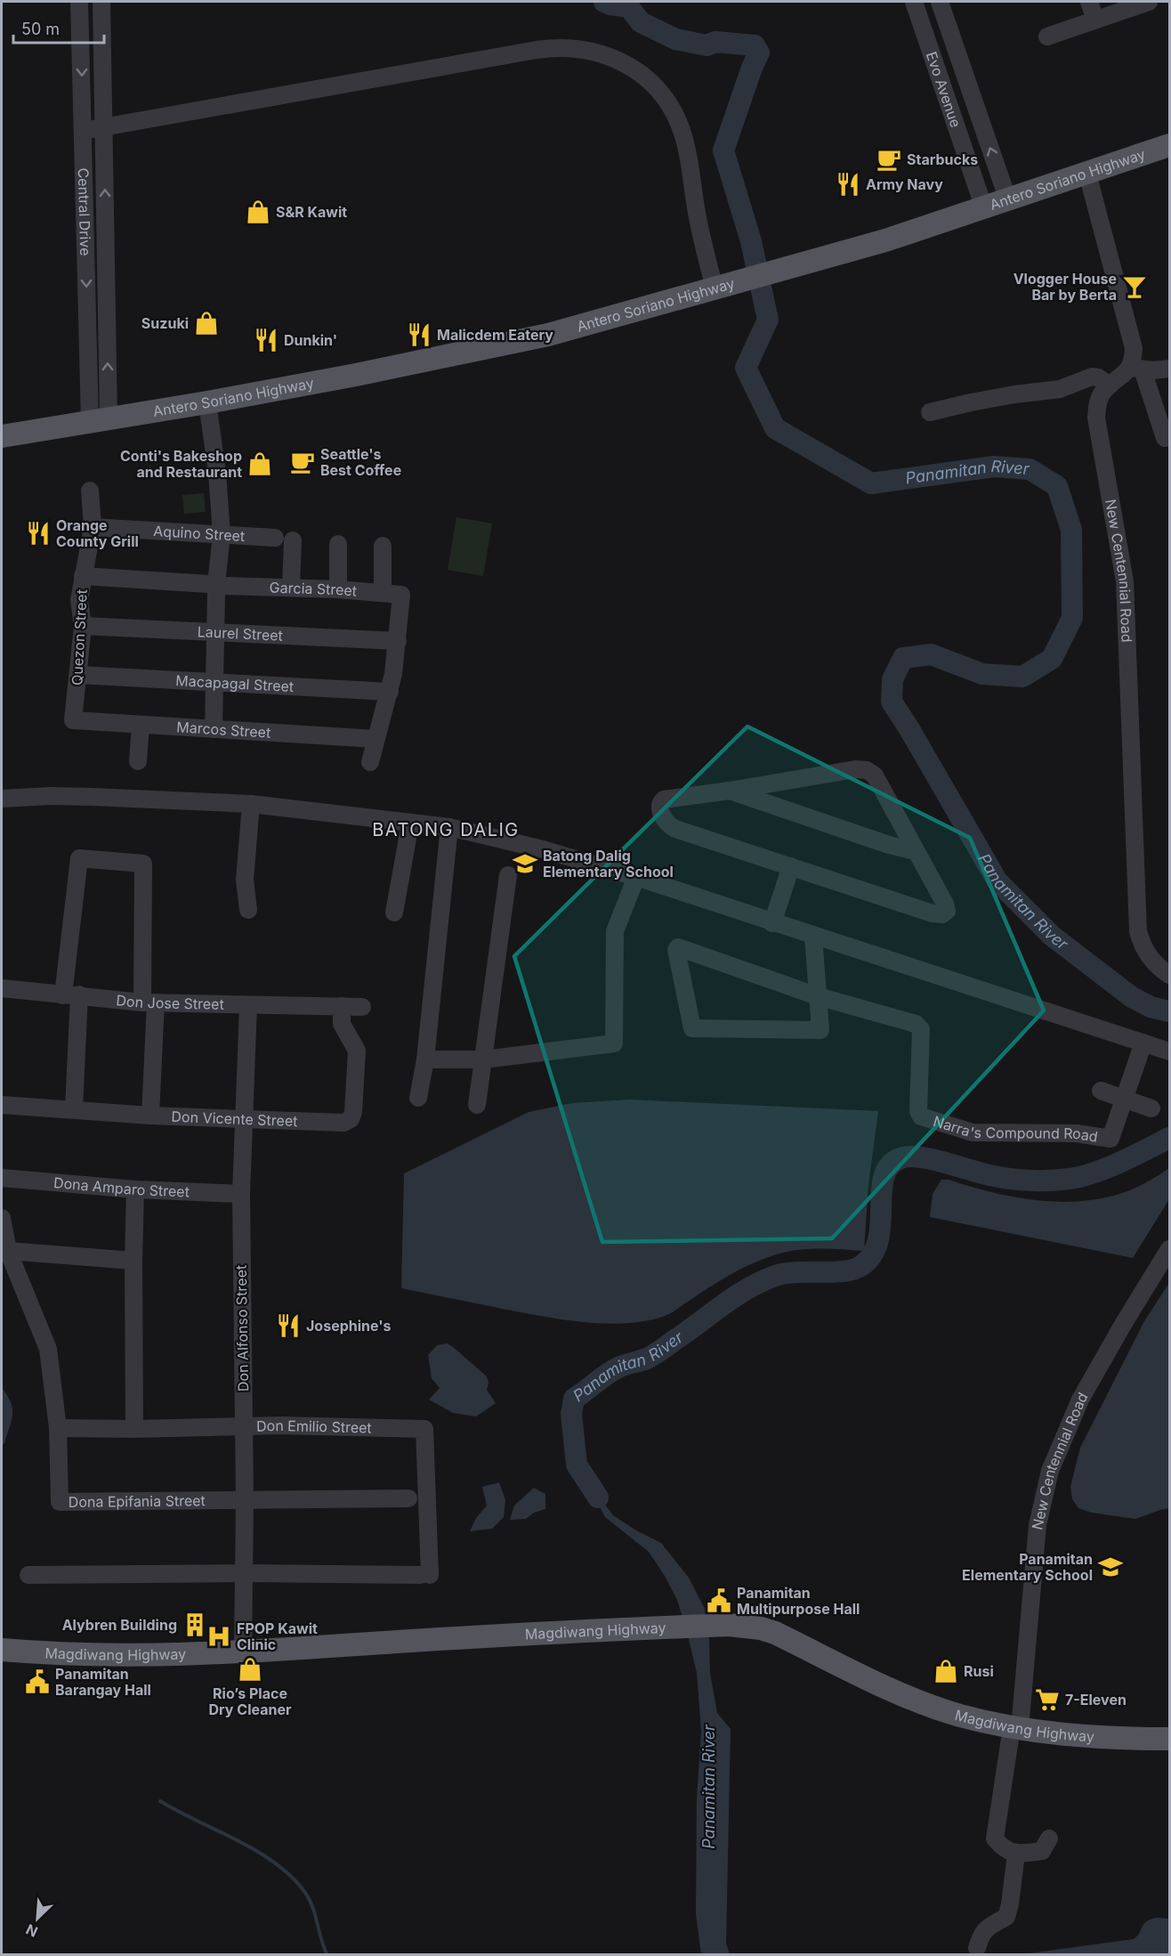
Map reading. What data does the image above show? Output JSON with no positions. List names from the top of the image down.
{
  "streets": {
    "main road": ["Antero Soriano Highway", "Magdiwang Highway"],
    "street": [
      "Evo Avenue",
      "Central Drive",
      "Aquino Street",
      "New Centennial Road",
      "Garcia Street",
      "Laurel Street",
      "Quezon Street",
      "Macapagal Street",
      "Marcos Street",
      "Don Jose Street",
      "Don Vicente Street",
      "Narra's Compound Road",
      "Dona Amparo Street",
      "Don Alfonso Street",
      "Don Emilio Street",
      "Dona Epifania Street"
    ]
  },
  "crossings": [
    ["Evo Avenue", "Antero Soriano Highway"],
    ["Antero Soriano Highway", "Central Drive"],
    ["Aquino Street", "Quezon Street"],
    ["New Centennial Road", "Magdiwang Highway"],
    ["Garcia Street", "Laurel Street"],
    ["Garcia Street", "Quezon Street"],
    ["Laurel Street", "Quezon Street"],
    ["Quezon Street", "Macapagal Street"],
    ["Quezon Street", "Marcos Street"],
    ["Don Jose Street", "Don Vicente Street"],
    ["Don Jose Street", "Don Alfonso Street"],
    ["Don Vicente Street", "Don Alfonso Street"],
    ["Dona Amparo Street", "Don Alfonso Street"],
    ["Don Alfonso Street", "Don Emilio Street"],
    ["Don Alfonso Street", "Dona Epifania Street"],
    ["Don Alfonso Street", "Magdiwang Highway"],
    ["Don Emilio Street", "Dona Epifania Street"]
  ],
  "districts": ["BATONG DALIG"],
  "water": ["Panamitan River"],
  "places": {
    "cafe": ["Starbucks", "Seattle's Best Coffee"],
    "restaurant": [
      "Army Navy",
      "Malicdem Eatery",
      "Dunkin'",
      "Orange County Grill",
      "Josephine's"
    ],
    "shop": [
      "S&R Kawit",
      "Suzuki",
      "Conti's Bakeshop and Restaurant",
      "Rio’s Place Dry Cleaner",
      "Rusi"
    ],
    "bar": ["Vlogger House Bar by Berta"],
    "school or university": ["Batong Dalig Elementary School", "Panamitan Elementary School"],
    "public building": ["Panamitan Multipurpose Hall", "Panamitan Barangay Hall"],
    "building": ["Alybren Building"],
    "hospital": ["FPOP Kawit Clinic"],
    "supermarket": ["7-Eleven"]
  },
  "scale_bar": "50 m",
  "north": "bottom left"
}
